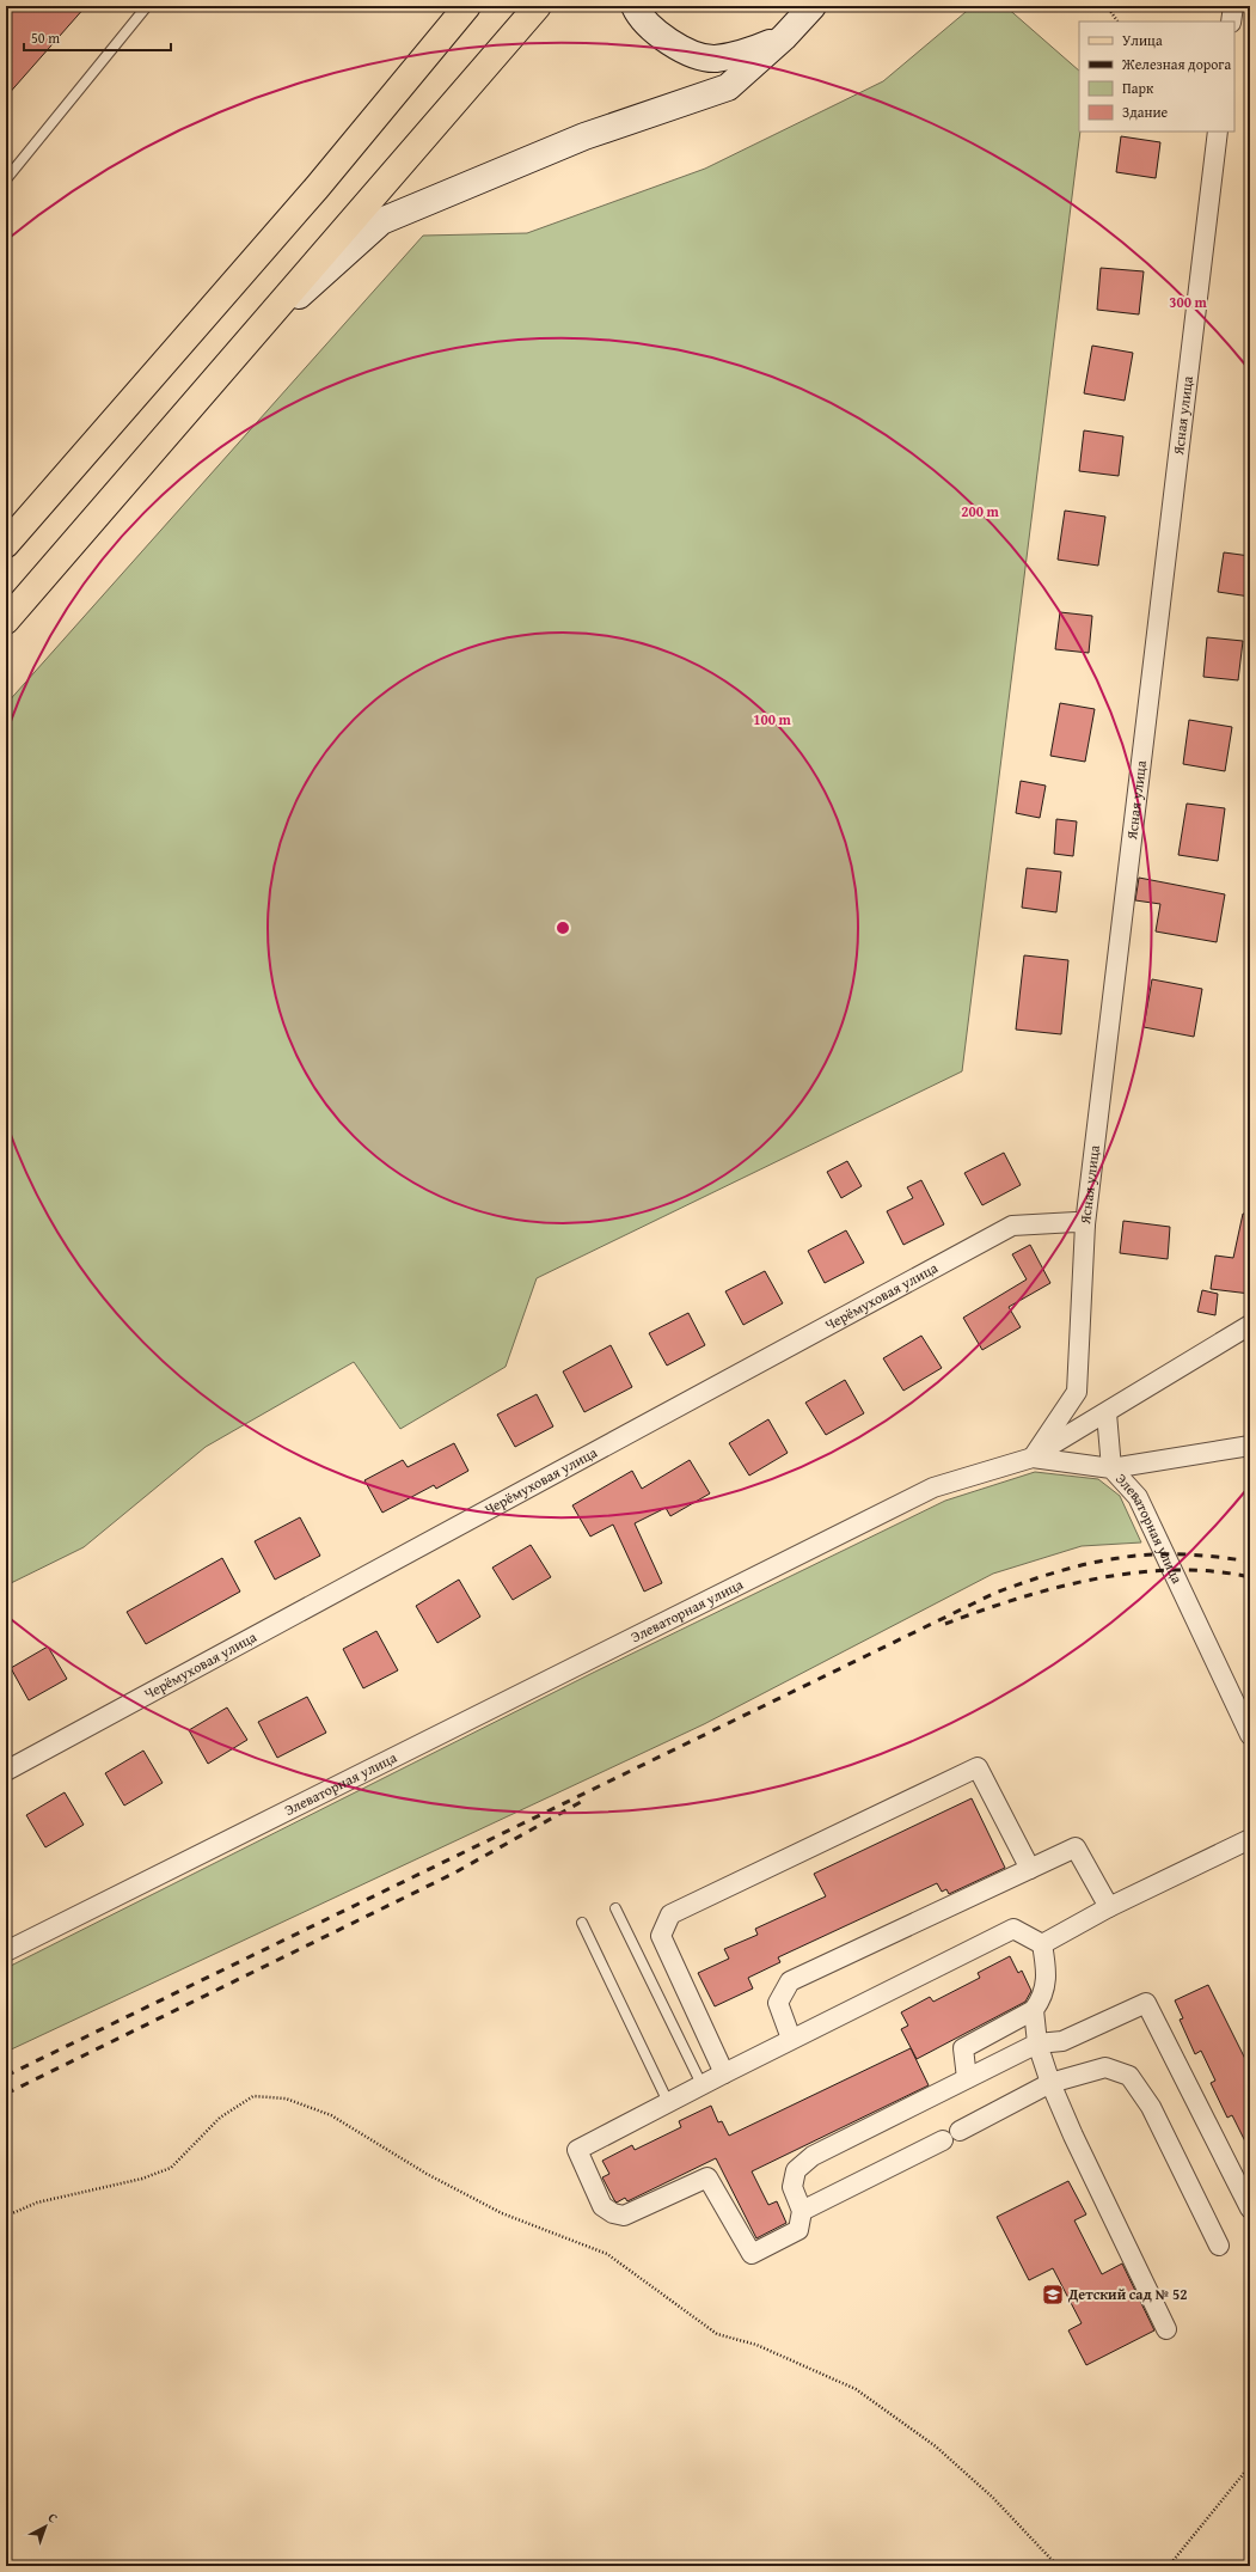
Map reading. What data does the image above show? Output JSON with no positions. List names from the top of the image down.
{
  "streets": {
    "street": ["Ясная улица", "Черёмуховая улица", "Элеваторная улица"]
  },
  "crossings": [
    ["Ясная улица", "Черёмуховая улица"],
    ["Ясная улица", "Элеваторная улица"]
  ],
  "places": {
    "school or university": ["Детский сад № 52"]
  },
  "legend": [
    "Улица",
    "Железная дорога",
    "Парк",
    "Здание"
  ],
  "scale_bar": "50 m",
  "north": "top right",
  "rings": ["300 m", "200 m", "100 m"]
}
